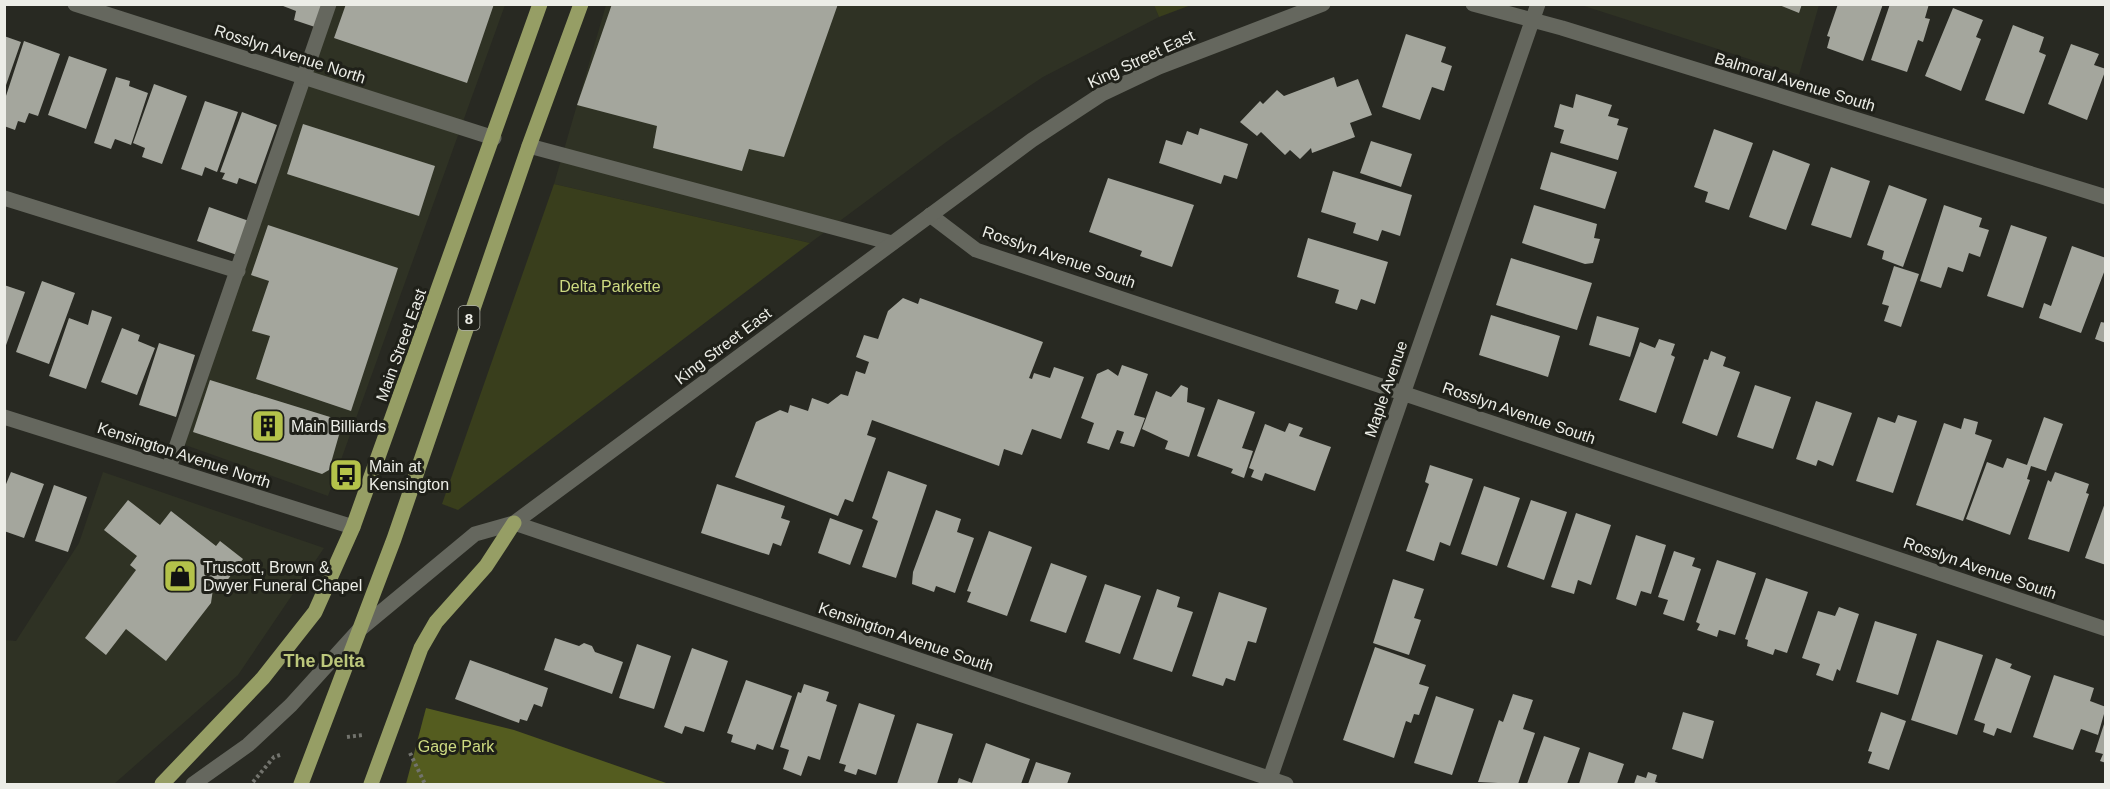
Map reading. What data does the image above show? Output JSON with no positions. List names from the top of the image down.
{
  "streets": {
    "main road": ["8", "Main Street East"],
    "street": [
      "Rosslyn Avenue North",
      "King Street East",
      "Balmoral Avenue South",
      "Rosslyn Avenue South",
      "Maple Avenue",
      "Kensington Avenue North",
      "Kensington Avenue South"
    ]
  },
  "crossings": [
    ["Rosslyn Avenue North", "Main Street East"],
    ["King Street East", "Rosslyn Avenue South"],
    ["King Street East", "8"],
    ["King Street East", "Kensington Avenue South"],
    ["Balmoral Avenue South", "Maple Avenue"],
    ["Rosslyn Avenue South", "Maple Avenue"],
    ["Main Street East", "Kensington Avenue North"],
    ["Maple Avenue", "Kensington Avenue South"]
  ],
  "districts": ["The Delta"],
  "parks": ["Delta Parkette", "Gage Park"],
  "places": {
    "building": ["Main Billiards"],
    "bus stop": ["Main at Kensington"],
    "shop": ["Truscott, Brown & Dwyer Funeral Chapel"]
  }
}
